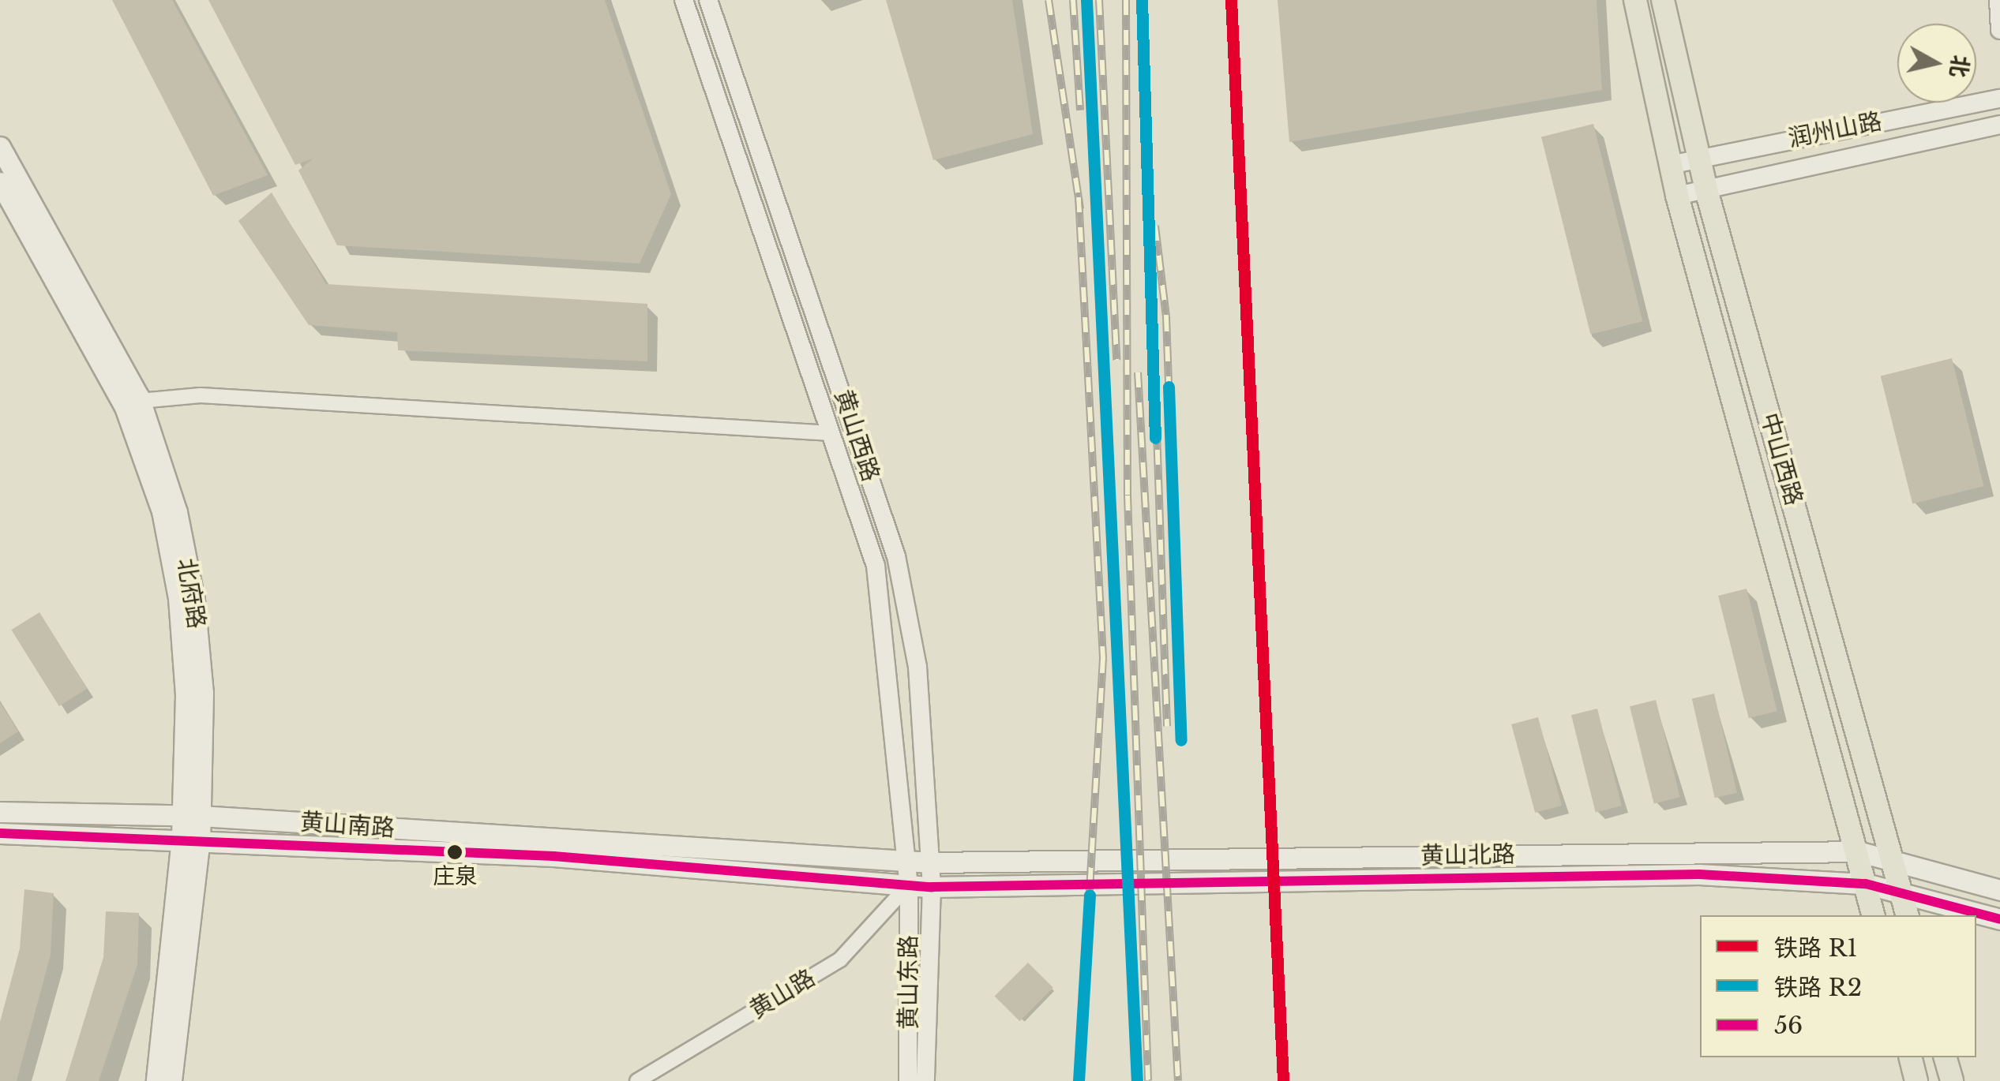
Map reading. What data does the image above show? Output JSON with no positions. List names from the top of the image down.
{
  "streets": {
    "main road": [
      "中山西路",
      "北府路",
      "黄山南路",
      "黄山北路"
    ],
    "street": [
      "润州山路",
      "黄山西路",
      "黄山东路",
      "黄山路"
    ]
  },
  "crossings": [
    ["润州山路", "中山西路"],
    ["黄山西路", "黄山南路"],
    ["黄山西路", "黄山北路"],
    ["黄山西路", "黄山东路"],
    ["黄山西路", "黄山路"],
    ["中山西路", "黄山北路"],
    ["北府路", "黄山南路"],
    ["黄山南路", "黄山北路"],
    ["黄山南路", "黄山东路"],
    ["黄山南路", "黄山路"],
    ["黄山北路", "黄山东路"],
    ["黄山东路", "黄山路"]
  ],
  "places": ["庄泉"],
  "lines": ["rail line R1", "rail line R2", "transit line 56"],
  "legend": ["铁路 R1", "铁路 R2", "56"],
  "north": "right"
}
